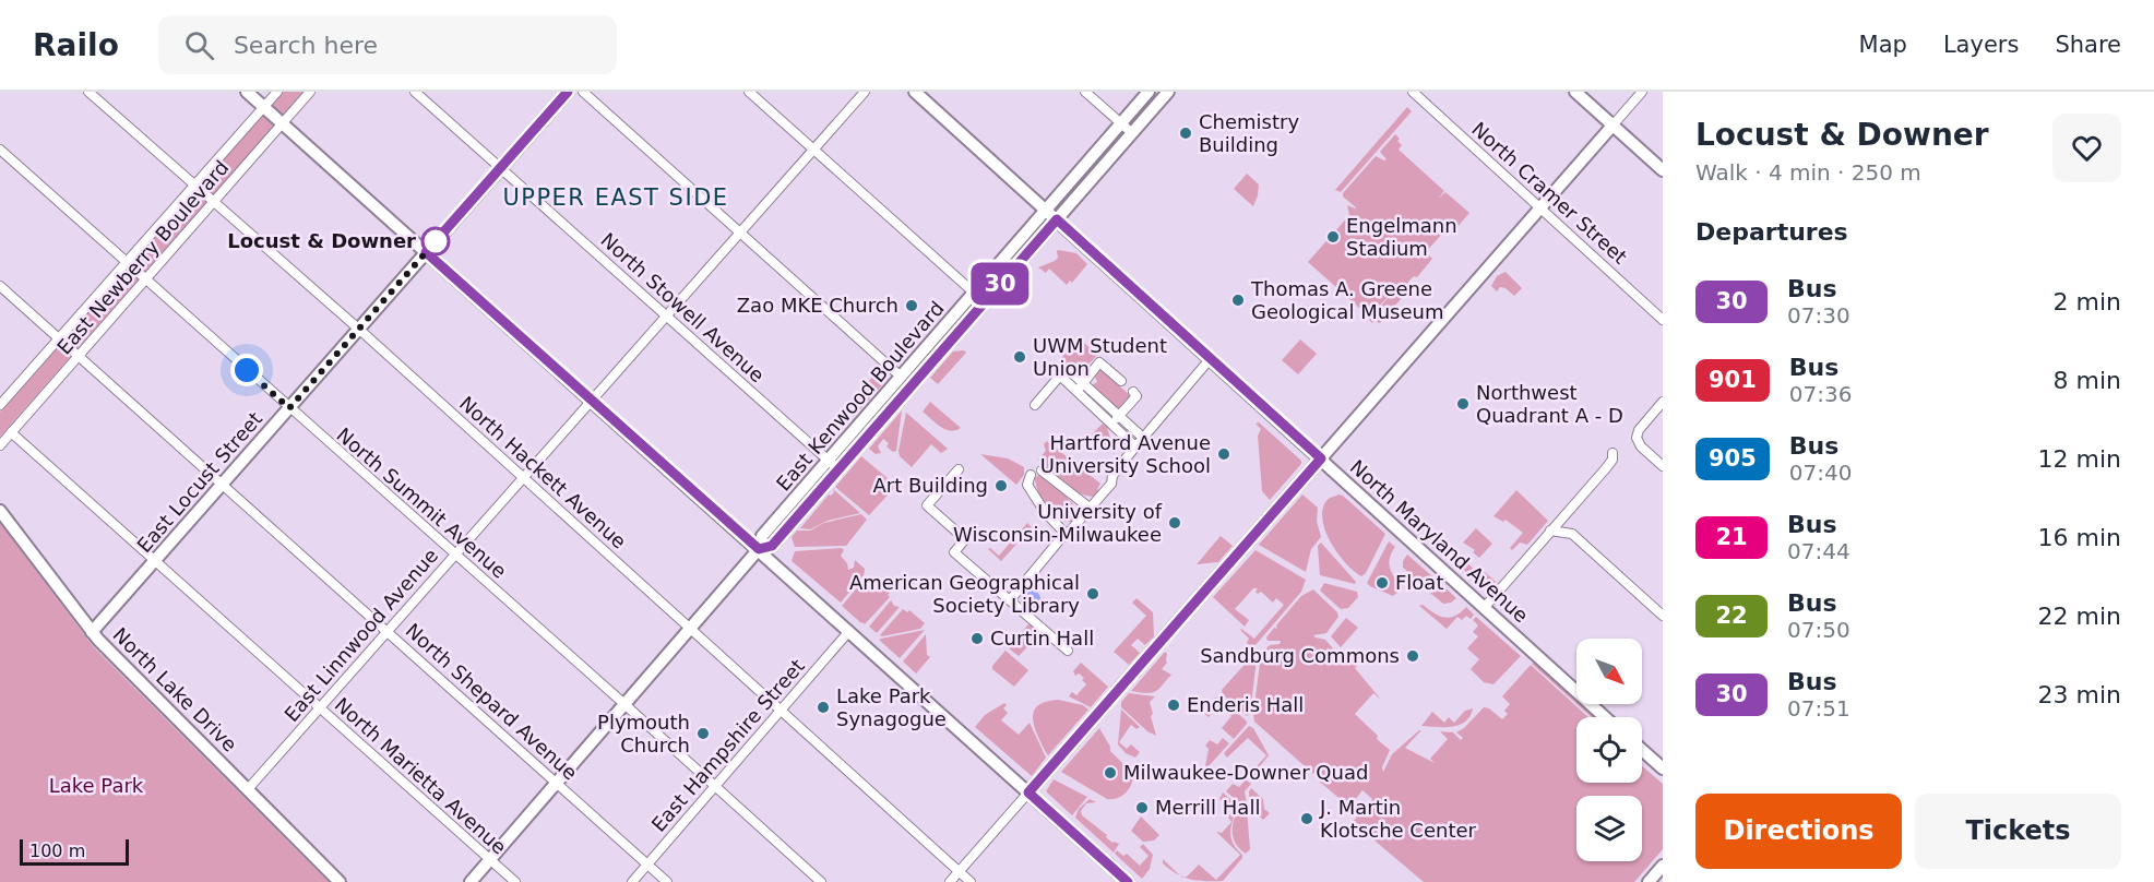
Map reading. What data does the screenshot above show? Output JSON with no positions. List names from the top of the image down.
{
  "streets": {
    "street": [
      "North Cramer Street",
      "East Newberry Boulevard",
      "North Stowell Avenue",
      "East Kenwood Boulevard",
      "North Hackett Avenue",
      "East Locust Street",
      "North Summit Avenue",
      "North Maryland Avenue",
      "East Linnwood Avenue",
      "North Lake Drive",
      "North Shepard Avenue",
      "East Hampshire Street",
      "North Marietta Avenue"
    ]
  },
  "crossings": [
    ["East Newberry Boulevard", "North Hackett Avenue"],
    ["East Newberry Boulevard", "North Summit Avenue"],
    ["East Newberry Boulevard", "North Shepard Avenue"],
    ["East Newberry Boulevard", "North Marietta Avenue"],
    ["North Stowell Avenue", "East Kenwood Boulevard"],
    ["North Stowell Avenue", "East Locust Street"],
    ["North Stowell Avenue", "East Linnwood Avenue"],
    ["East Kenwood Boulevard", "North Hackett Avenue"],
    ["East Kenwood Boulevard", "North Summit Avenue"],
    ["East Kenwood Boulevard", "North Maryland Avenue"],
    ["East Kenwood Boulevard", "North Shepard Avenue"],
    ["East Kenwood Boulevard", "North Marietta Avenue"],
    ["North Hackett Avenue", "East Locust Street"],
    ["North Hackett Avenue", "East Linnwood Avenue"],
    ["North Hackett Avenue", "East Hampshire Street"],
    ["East Locust Street", "North Summit Avenue"],
    ["East Locust Street", "North Lake Drive"],
    ["East Locust Street", "North Shepard Avenue"],
    ["East Locust Street", "North Marietta Avenue"],
    ["North Summit Avenue", "East Linnwood Avenue"],
    ["North Summit Avenue", "East Hampshire Street"],
    ["East Linnwood Avenue", "North Lake Drive"],
    ["East Linnwood Avenue", "North Shepard Avenue"],
    ["East Linnwood Avenue", "North Marietta Avenue"],
    ["North Shepard Avenue", "East Hampshire Street"]
  ],
  "districts": ["UPPER EAST SIDE"],
  "parks": ["Lake Park"],
  "places": [
    "Chemistry Building",
    "Engelmann Stadium",
    "Locust & Downer",
    "Thomas A. Greene Geological Museum",
    "Zao MKE Church",
    "UWM Student Union",
    "Northwest Quadrant A - D",
    "Hartford Avenue University School",
    "Art Building",
    "University of Wisconsin-Milwaukee",
    "Float",
    "American Geographical Society Library",
    "Curtin Hall",
    "Sandburg Commons",
    "Enderis Hall",
    "Lake Park Synagogue",
    "Plymouth Church",
    "Milwaukee-Downer Quad",
    "Merrill Hall",
    "J. Martin Klotsche Center"
  ],
  "lines": ["bus line 30"],
  "scale_bar": "100 m",
  "north": "bottom right",
  "page": {
    "header": "Railo",
    "search": "Search here",
    "nav": ["Map", "Layers", "Share"],
    "on_map": "30",
    "heading": [
      ["Locust & Downer", "Walk · 4 min · 250 m"],
      "Departures"
    ],
    "list": [
      {
        "mark": "30",
        "name": "Bus",
        "note": "07:30",
        "value": "2 min"
      },
      {
        "mark": "901",
        "name": "Bus",
        "note": "07:36",
        "value": "8 min"
      },
      {
        "mark": "905",
        "name": "Bus",
        "note": "07:40",
        "value": "12 min"
      },
      {
        "mark": "21",
        "name": "Bus",
        "note": "07:44",
        "value": "16 min"
      },
      {
        "mark": "22",
        "name": "Bus",
        "note": "07:50",
        "value": "22 min"
      },
      {
        "mark": "30",
        "name": "Bus",
        "note": "07:51",
        "value": "23 min"
      }
    ],
    "buttons": ["Directions", "Tickets"],
    "scale": "100 m"
  }
}
